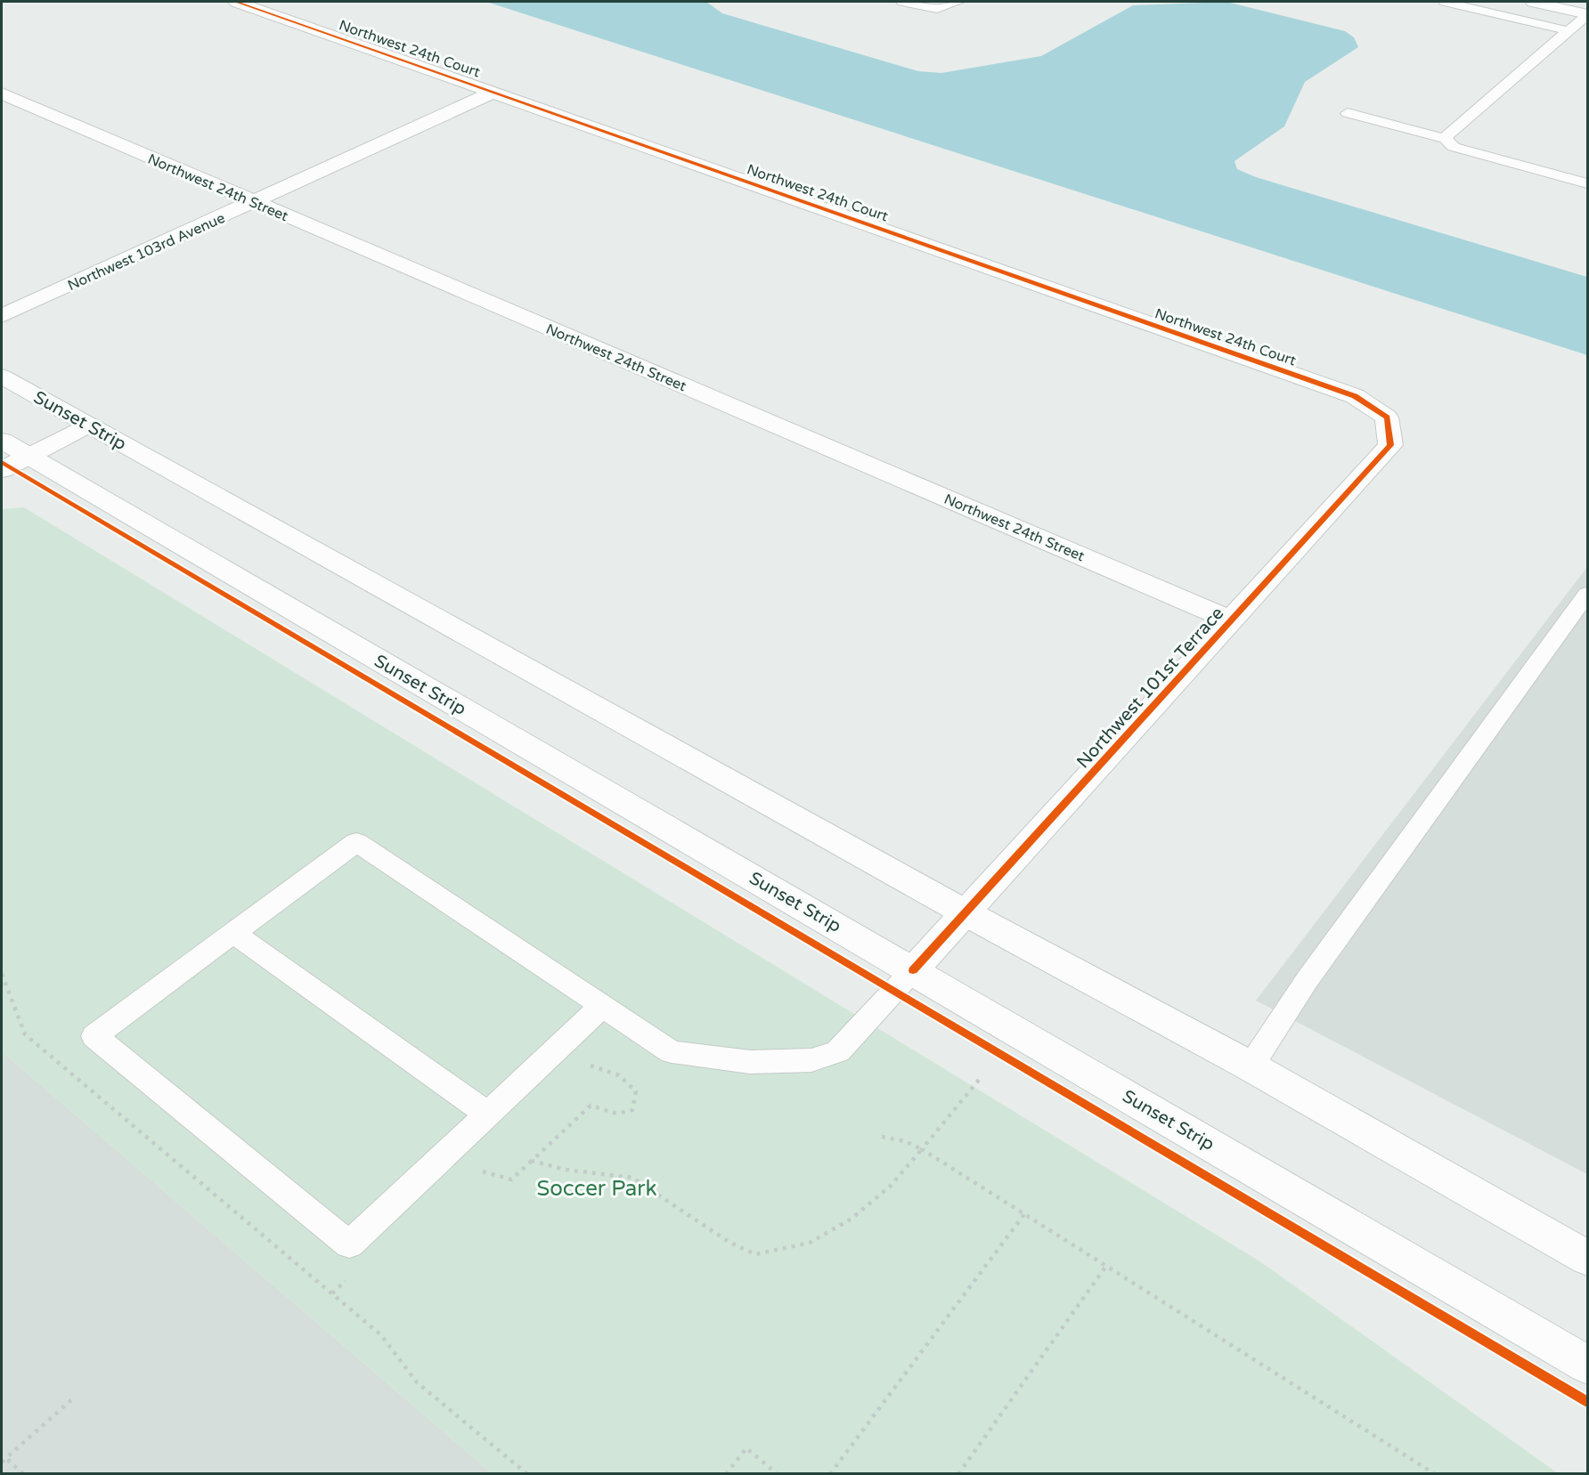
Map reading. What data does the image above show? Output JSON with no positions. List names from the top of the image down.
{
  "streets": {
    "street": [
      "Northwest 24th Court",
      "Northwest 24th Street",
      "Northwest 103rd Avenue",
      "Sunset Strip",
      "Northwest 101st Terrace"
    ]
  },
  "crossings": [
    ["Northwest 24th Court", "Northwest 103rd Avenue"],
    ["Northwest 24th Court", "Northwest 101st Terrace"],
    ["Northwest 24th Street", "Northwest 103rd Avenue"],
    ["Northwest 24th Street", "Northwest 101st Terrace"],
    ["Sunset Strip", "Northwest 101st Terrace"]
  ],
  "parks": ["Soccer Park"]
}
